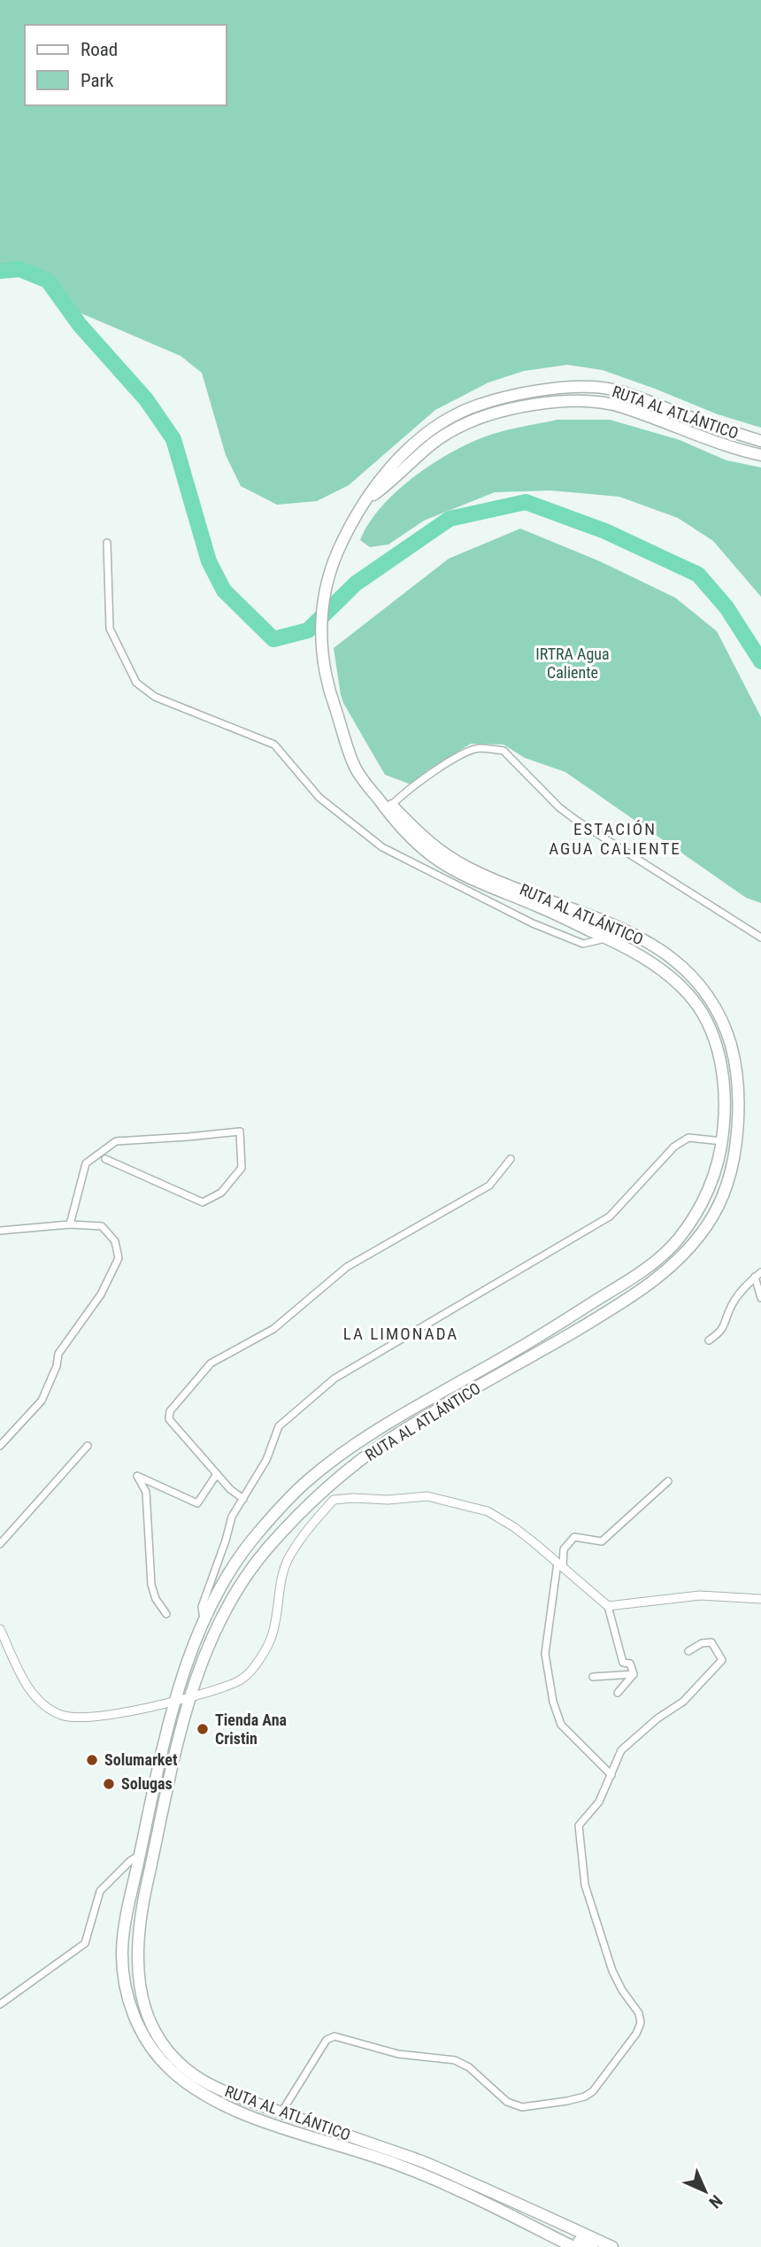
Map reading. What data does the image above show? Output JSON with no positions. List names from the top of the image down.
{
  "streets": {
    "highway": ["RUTA AL ATLÁNTICO"]
  },
  "districts": ["ESTACIÓN AGUA CALIENTE", "LA LIMONADA"],
  "parks": ["IRTRA Agua Caliente"],
  "places": ["Tienda Ana Cristin", "Solumarket", "Solugas"],
  "legend": ["Road", "Park"],
  "north": "bottom right"
}
